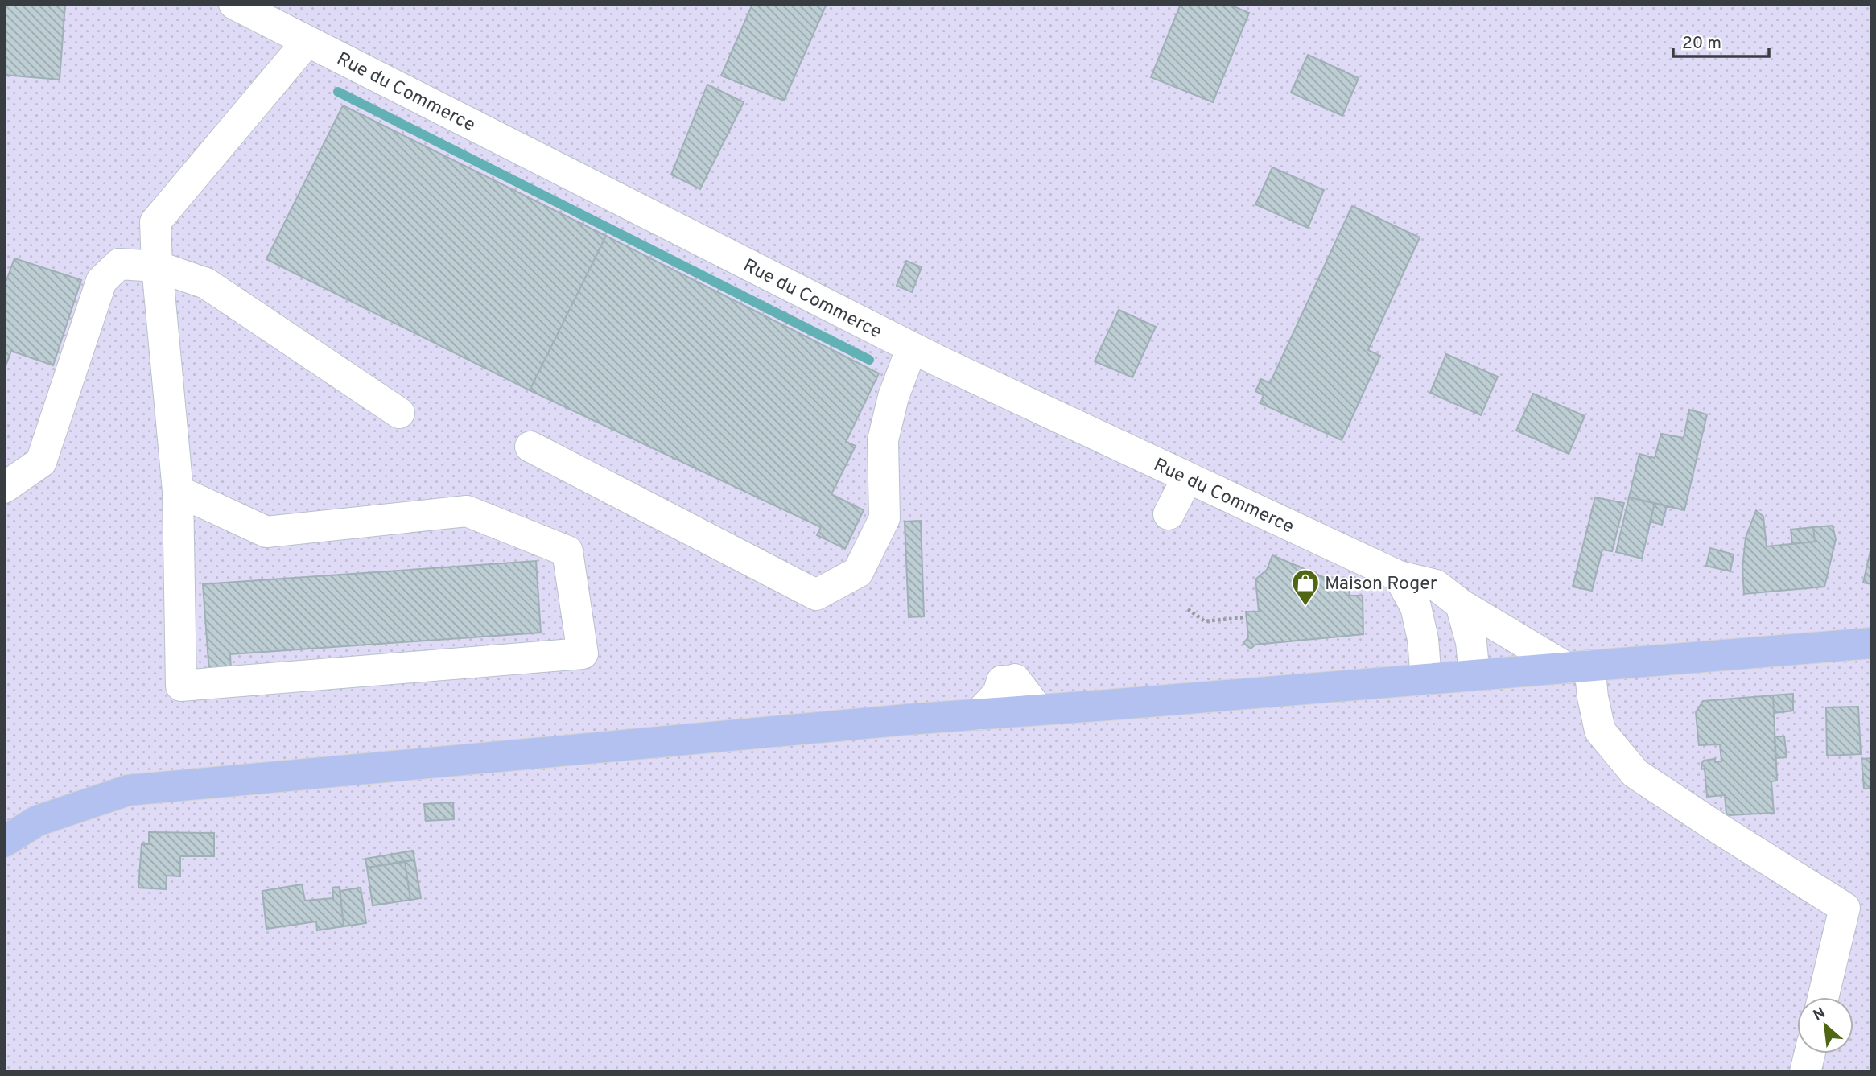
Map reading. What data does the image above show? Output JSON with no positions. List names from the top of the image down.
{
  "streets": {
    "street": ["Rue du Commerce"]
  },
  "places": {
    "shop": ["Maison Roger"]
  },
  "scale_bar": "20 m",
  "north": "top left"
}
